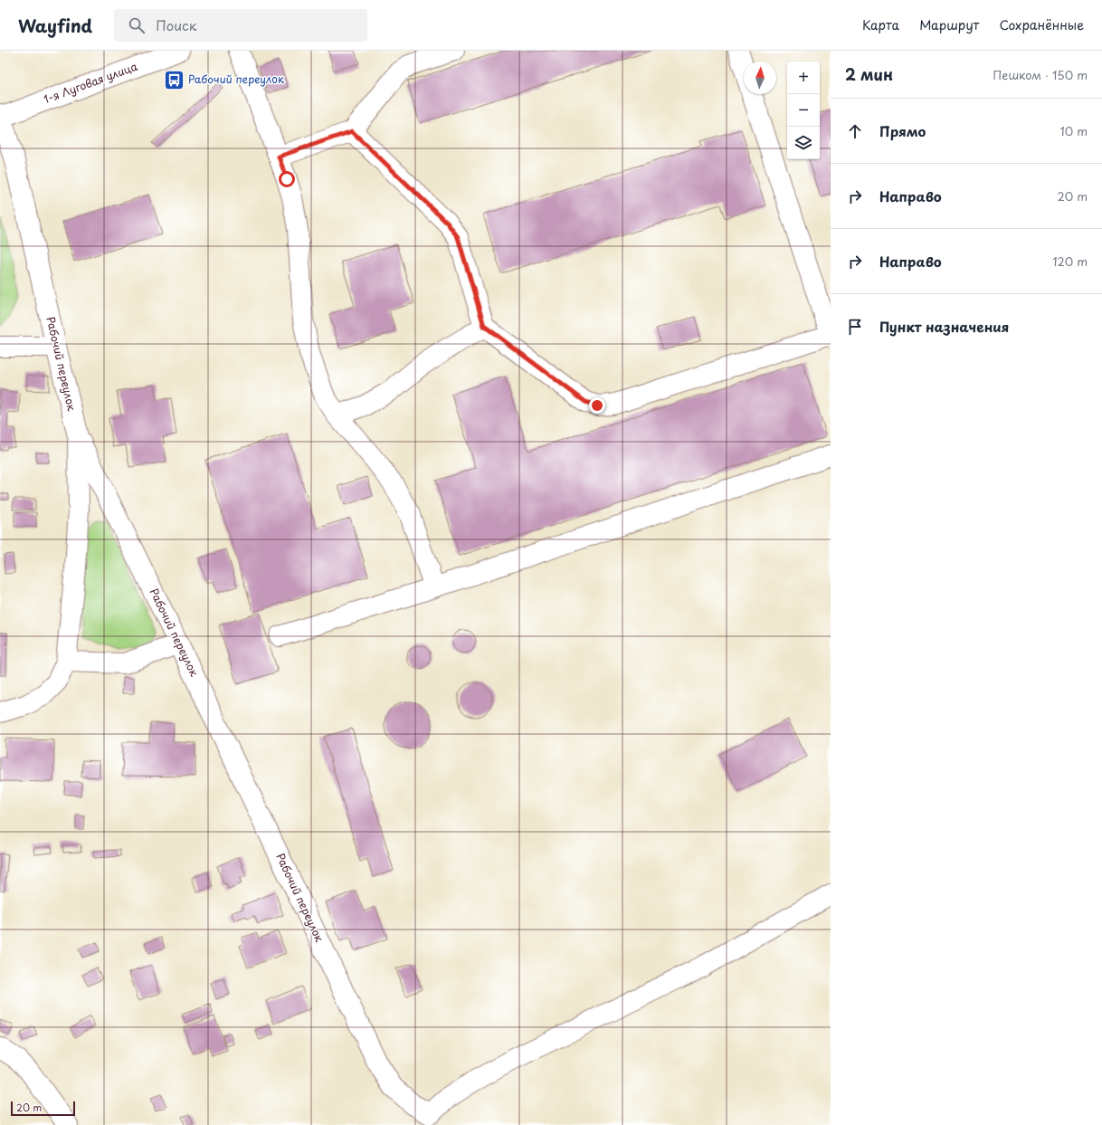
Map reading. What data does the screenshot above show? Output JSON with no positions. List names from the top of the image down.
{
  "streets": {
    "street": ["1-я Луговая улица", "Рабочий переулок"]
  },
  "crossings": [
    ["1-я Луговая улица", "Рабочий переулок"]
  ],
  "places": {
    "bus stop": ["Рабочий переулок"]
  },
  "scale_bar": "20 m",
  "north": "top",
  "page": {
    "header": "Wayfind",
    "search": "Поиск",
    "nav": ["Карта", "Маршрут", "Сохранённые"],
    "heading": ["2 мин", "Пешком · 150 m"],
    "map_buttons": ["+", "−"],
    "list": [
      ["Прямо", "10 m"],
      ["Направо", "20 m"],
      ["Направо", "120 m"],
      "Пункт назначения"
    ],
    "scale": "20 m"
  }
}
